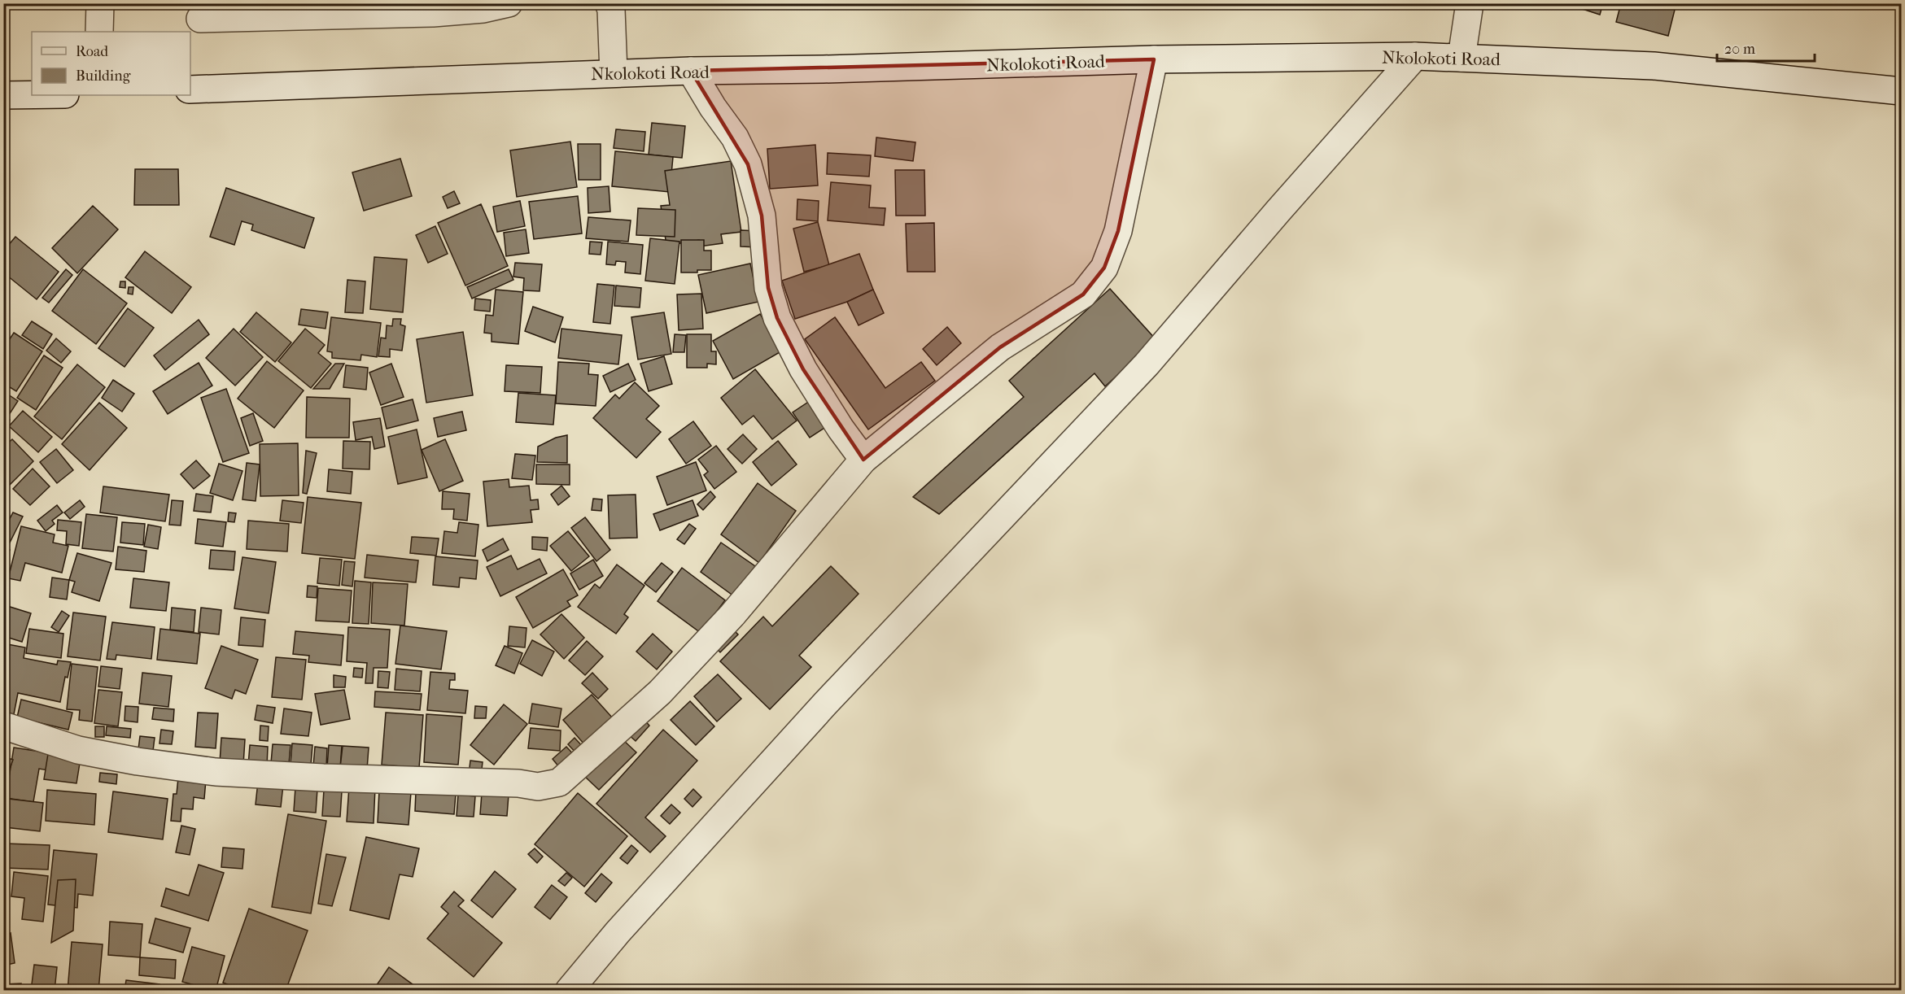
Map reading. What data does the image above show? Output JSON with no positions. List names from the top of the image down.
{
  "streets": {
    "street": ["Nkolokoti Road"]
  },
  "legend": ["Road", "Building"],
  "scale_bar": "20 m"
}
